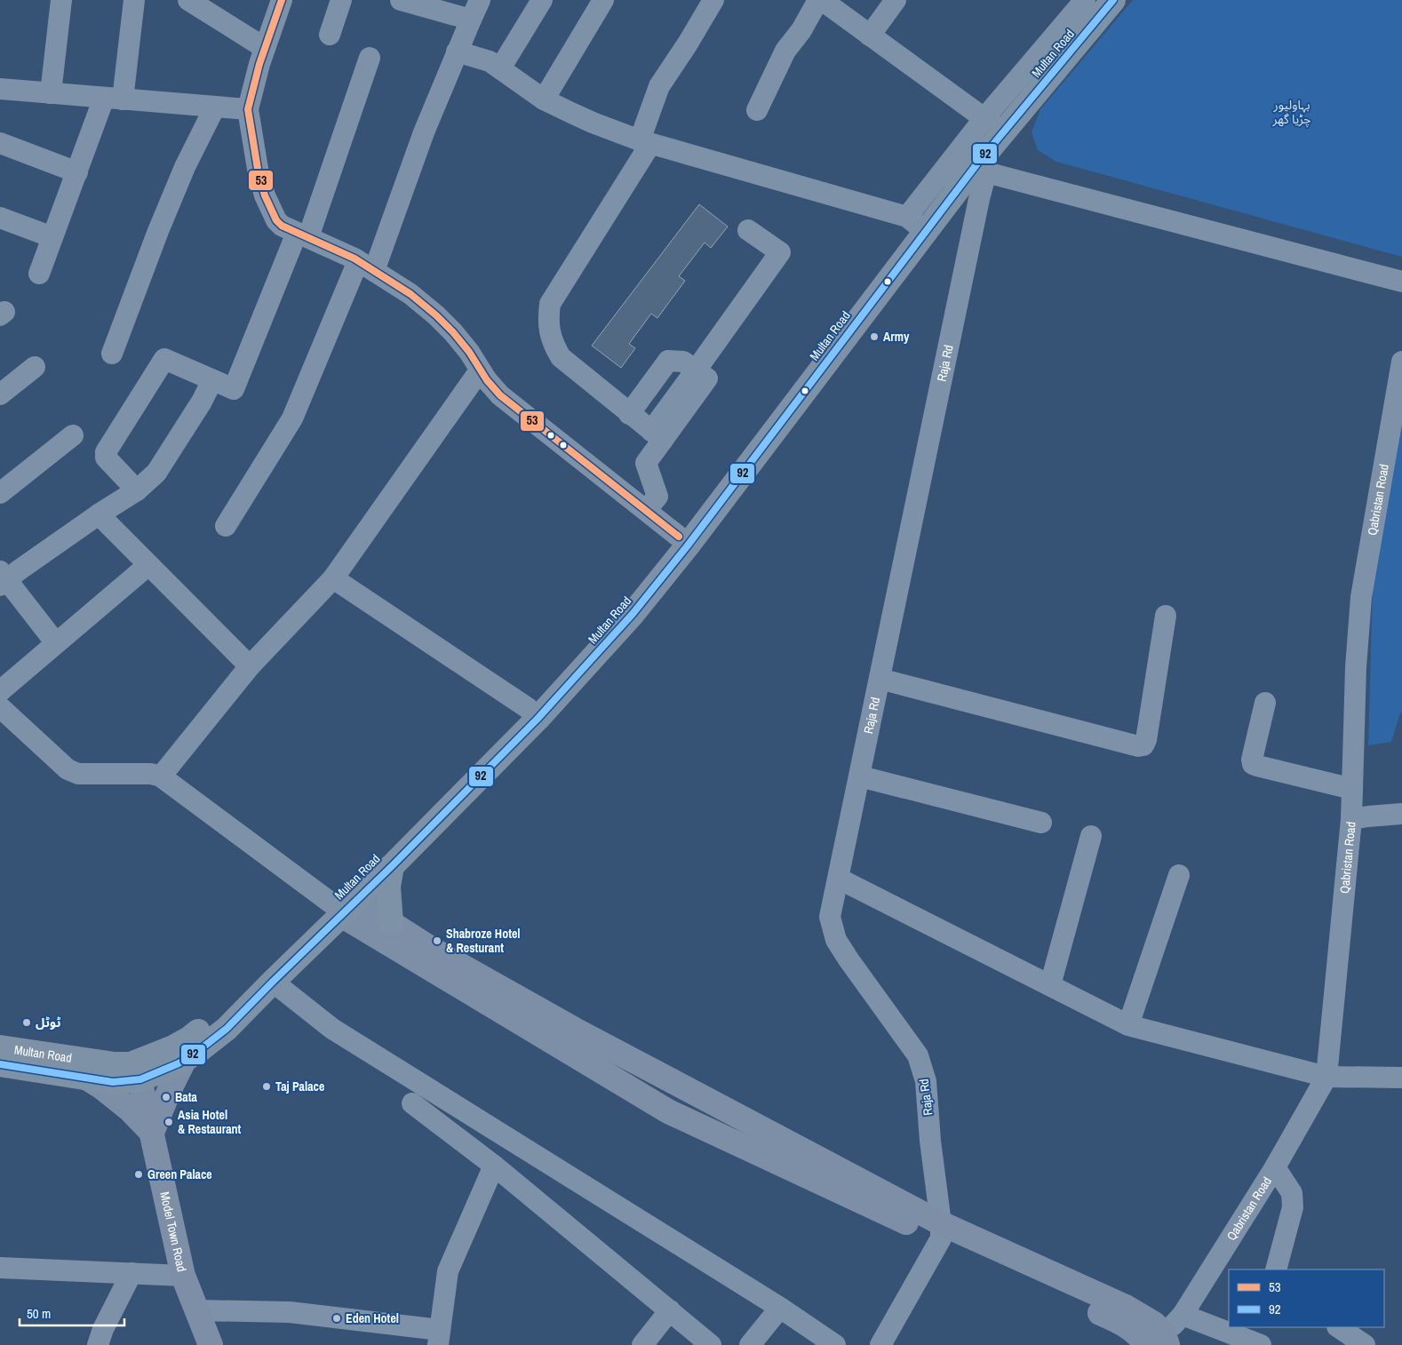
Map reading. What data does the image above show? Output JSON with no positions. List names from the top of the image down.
{
  "streets": {
    "highway": ["Multan Road"],
    "main road": ["Model Town Road"],
    "street": ["Raja Rd", "Qabristan Road"]
  },
  "crossings": [
    ["Multan Road", "Raja Rd"],
    ["Multan Road", "Model Town Road"]
  ],
  "parks": ["بہاولپور چڑیا گھر"],
  "places": [
    "Army",
    "Shabroze Hotel & Resturant",
    "ٹوٹل",
    "Taj Palace",
    "Bata",
    "Asia Hotel & Restaurant",
    "Green Palace",
    "Eden Hotel"
  ],
  "lines": ["transit line 53", "transit line 92"],
  "legend": ["53", "92"],
  "scale_bar": "50 m"
}
